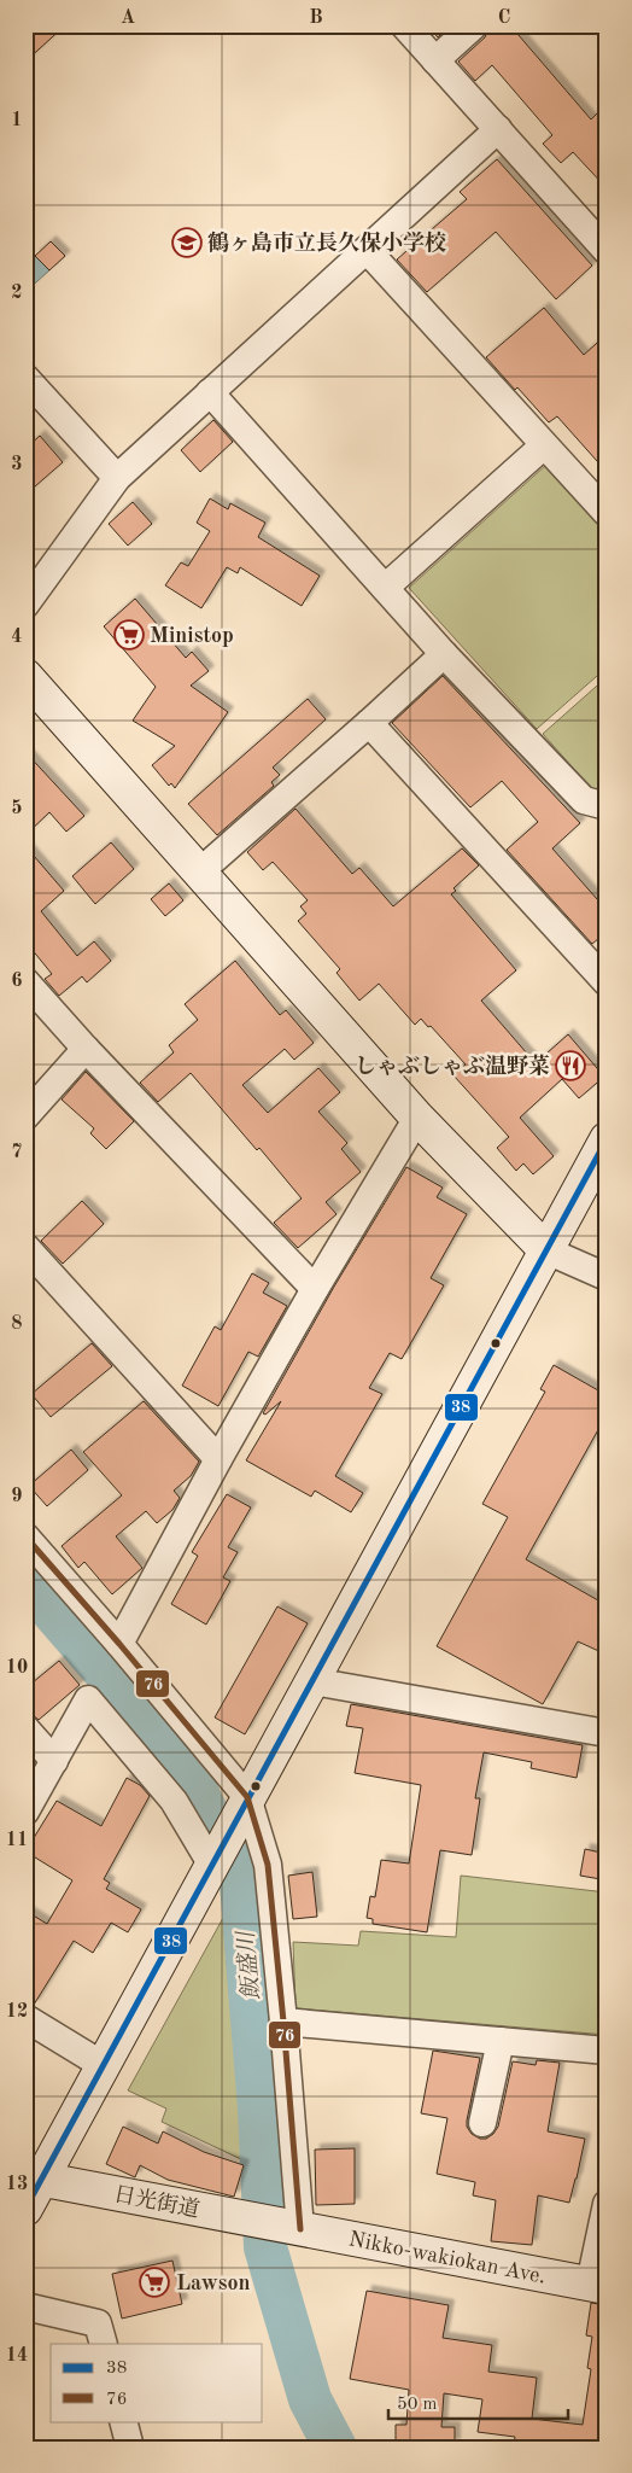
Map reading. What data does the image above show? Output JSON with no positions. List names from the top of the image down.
{
  "streets": {
    "street": ["日光街道", "Nikko-wakiokan Ave."]
  },
  "crossings": [
    ["日光街道", "Nikko-wakiokan Ave."]
  ],
  "water": ["飯盛川"],
  "places": {
    "school or university": ["鶴ヶ島市立長久保小学校"],
    "supermarket": ["Ministop", "Lawson"],
    "restaurant": ["しゃぶしゃぶ温野菜"]
  },
  "lines": ["transit line 38", "transit line 76"],
  "legend": ["38", "76"],
  "scale_bar": "50 m",
  "grid": {
    "columns": ["A", "B", "C"],
    "rows": [
      "1",
      "2",
      "3",
      "4",
      "5",
      "6",
      "7",
      "8",
      "9",
      "10",
      "11",
      "12",
      "13",
      "14"
    ]
  }
}
